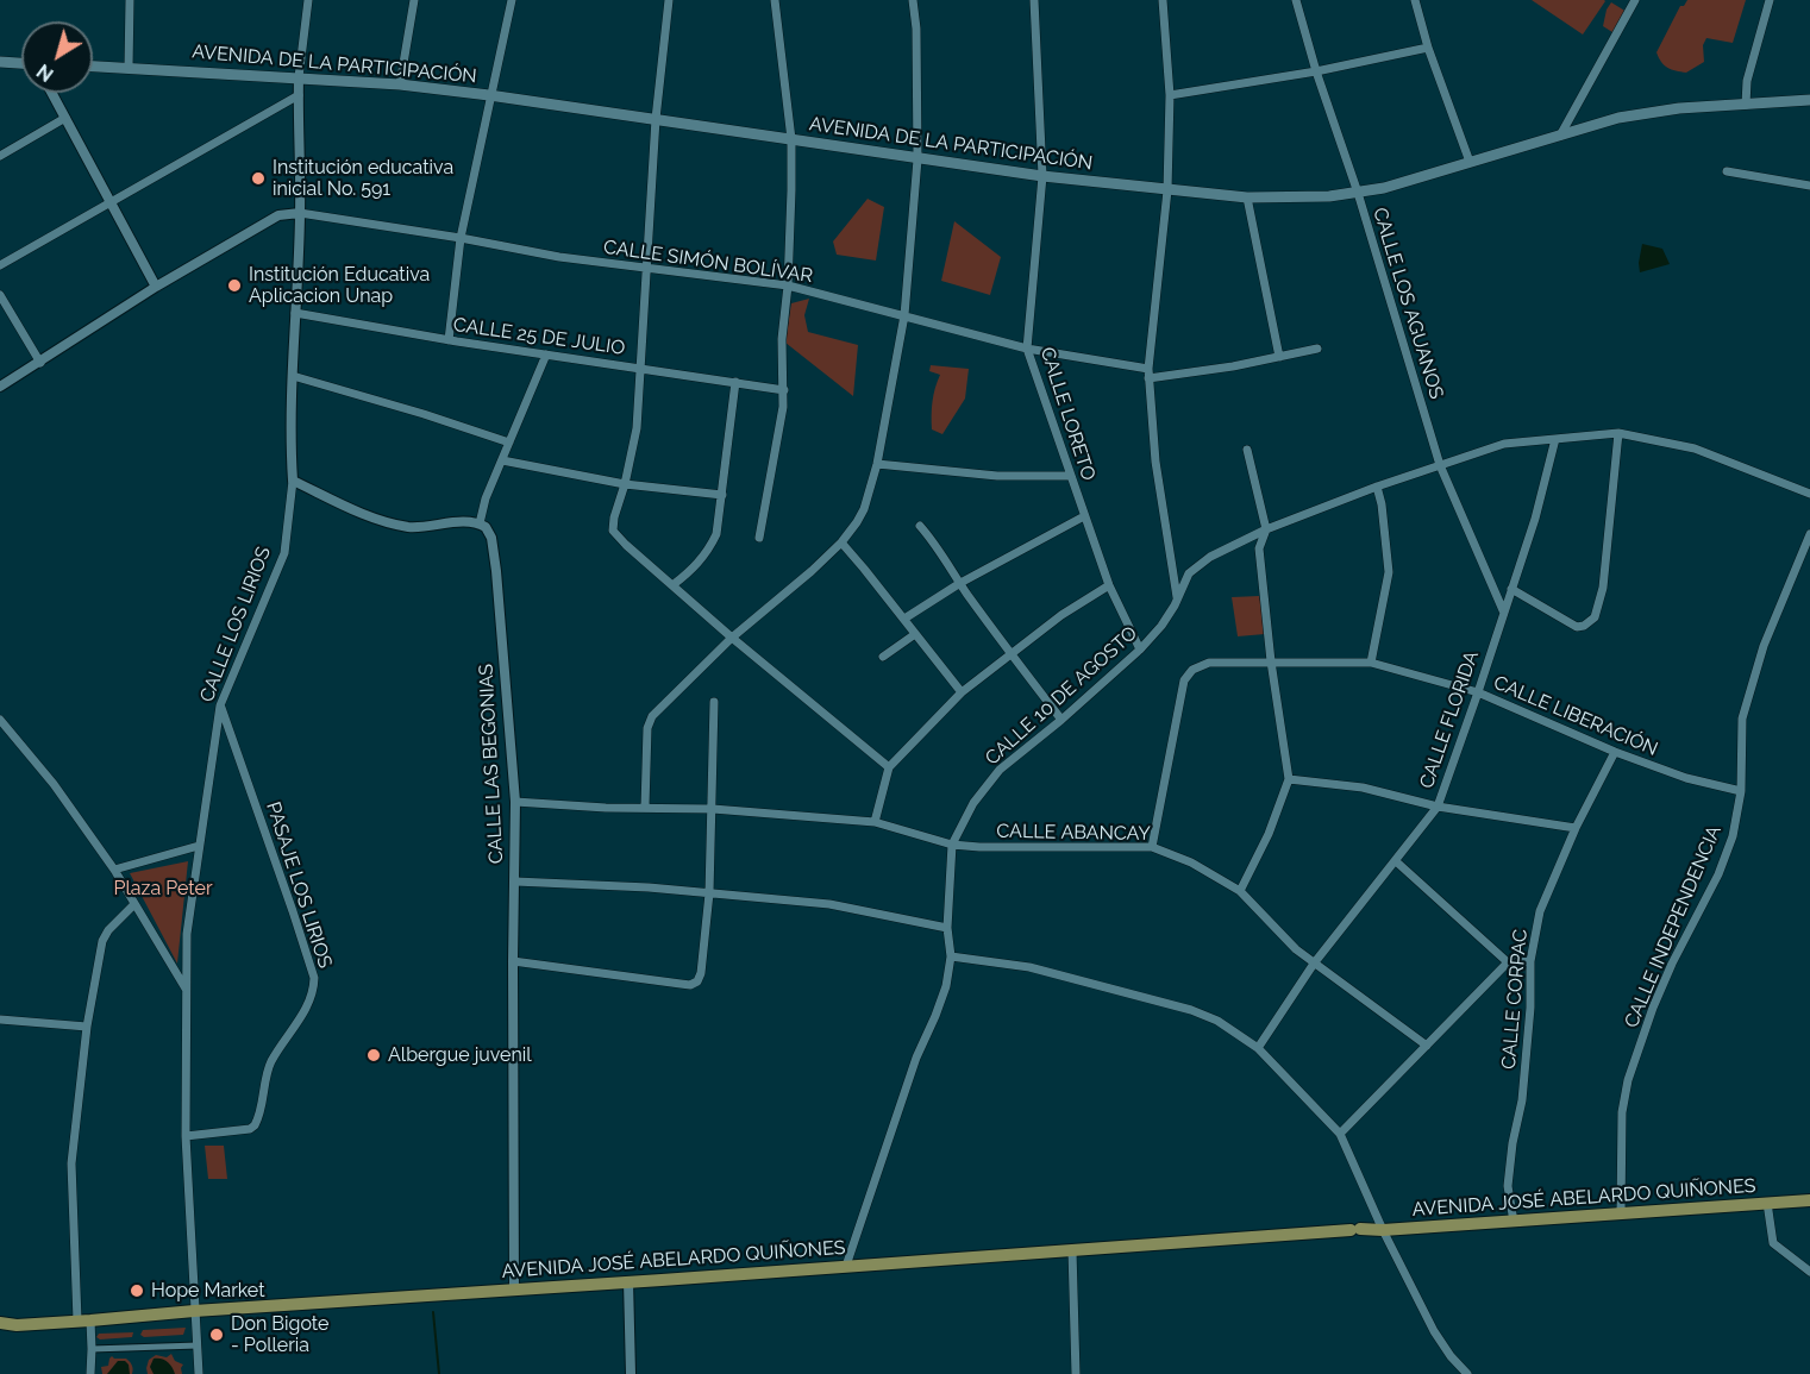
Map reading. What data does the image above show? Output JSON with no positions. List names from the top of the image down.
{
  "streets": {
    "main road": ["AVENIDA DE LA PARTICIPACIÓN", "AVENIDA JOSÉ ABELARDO QUIÑONES"],
    "street": [
      "CALLE SIMÓN BOLÍVAR",
      "CALLE LOS AGUANOS",
      "CALLE 25 DE JULIO",
      "CALLE LORETO",
      "CALLE LOS LIRIOS",
      "CALLE 10 DE AGOSTO",
      "CALLE LIBERACIÓN",
      "CALLE FLORIDA",
      "CALLE LAS BEGONIAS",
      "CALLE ABANCAY",
      "PASAJE LOS LIRIOS",
      "CALLE INDEPENDENCIA",
      "CALLE CORPAC"
    ]
  },
  "crossings": [
    ["AVENIDA DE LA PARTICIPACIÓN", "CALLE LOS AGUANOS"],
    ["AVENIDA DE LA PARTICIPACIÓN", "CALLE LORETO"],
    ["AVENIDA DE LA PARTICIPACIÓN", "CALLE LOS LIRIOS"],
    ["CALLE SIMÓN BOLÍVAR", "CALLE LORETO"],
    ["CALLE SIMÓN BOLÍVAR", "CALLE LOS LIRIOS"],
    ["CALLE LOS AGUANOS", "CALLE 10 DE AGOSTO"],
    ["CALLE LOS AGUANOS", "CALLE FLORIDA"],
    ["CALLE 25 DE JULIO", "CALLE LOS LIRIOS"],
    ["CALLE LORETO", "CALLE 10 DE AGOSTO"],
    ["CALLE LOS LIRIOS", "PASAJE LOS LIRIOS"],
    ["CALLE LOS LIRIOS", "AVENIDA JOSÉ ABELARDO QUIÑONES"],
    ["CALLE 10 DE AGOSTO", "CALLE FLORIDA"],
    ["CALLE 10 DE AGOSTO", "CALLE ABANCAY"],
    ["CALLE 10 DE AGOSTO", "AVENIDA JOSÉ ABELARDO QUIÑONES"],
    ["CALLE LIBERACIÓN", "CALLE FLORIDA"],
    ["CALLE LIBERACIÓN", "CALLE ABANCAY"],
    ["CALLE LIBERACIÓN", "CALLE INDEPENDENCIA"],
    ["CALLE LIBERACIÓN", "CALLE CORPAC"],
    ["CALLE FLORIDA", "CALLE ABANCAY"],
    ["CALLE LAS BEGONIAS", "CALLE ABANCAY"],
    ["CALLE LAS BEGONIAS", "AVENIDA JOSÉ ABELARDO QUIÑONES"],
    ["CALLE INDEPENDENCIA", "AVENIDA JOSÉ ABELARDO QUIÑONES"],
    ["CALLE CORPAC", "AVENIDA JOSÉ ABELARDO QUIÑONES"]
  ],
  "parks": ["Plaza Peter"],
  "places": [
    "Institución educativa inicial No. 591",
    "Institución Educativa Aplicacion Unap",
    "Albergue juvenil",
    "Hope Market",
    "Don Bigote - Polleria"
  ],
  "north": "bottom left"
}
